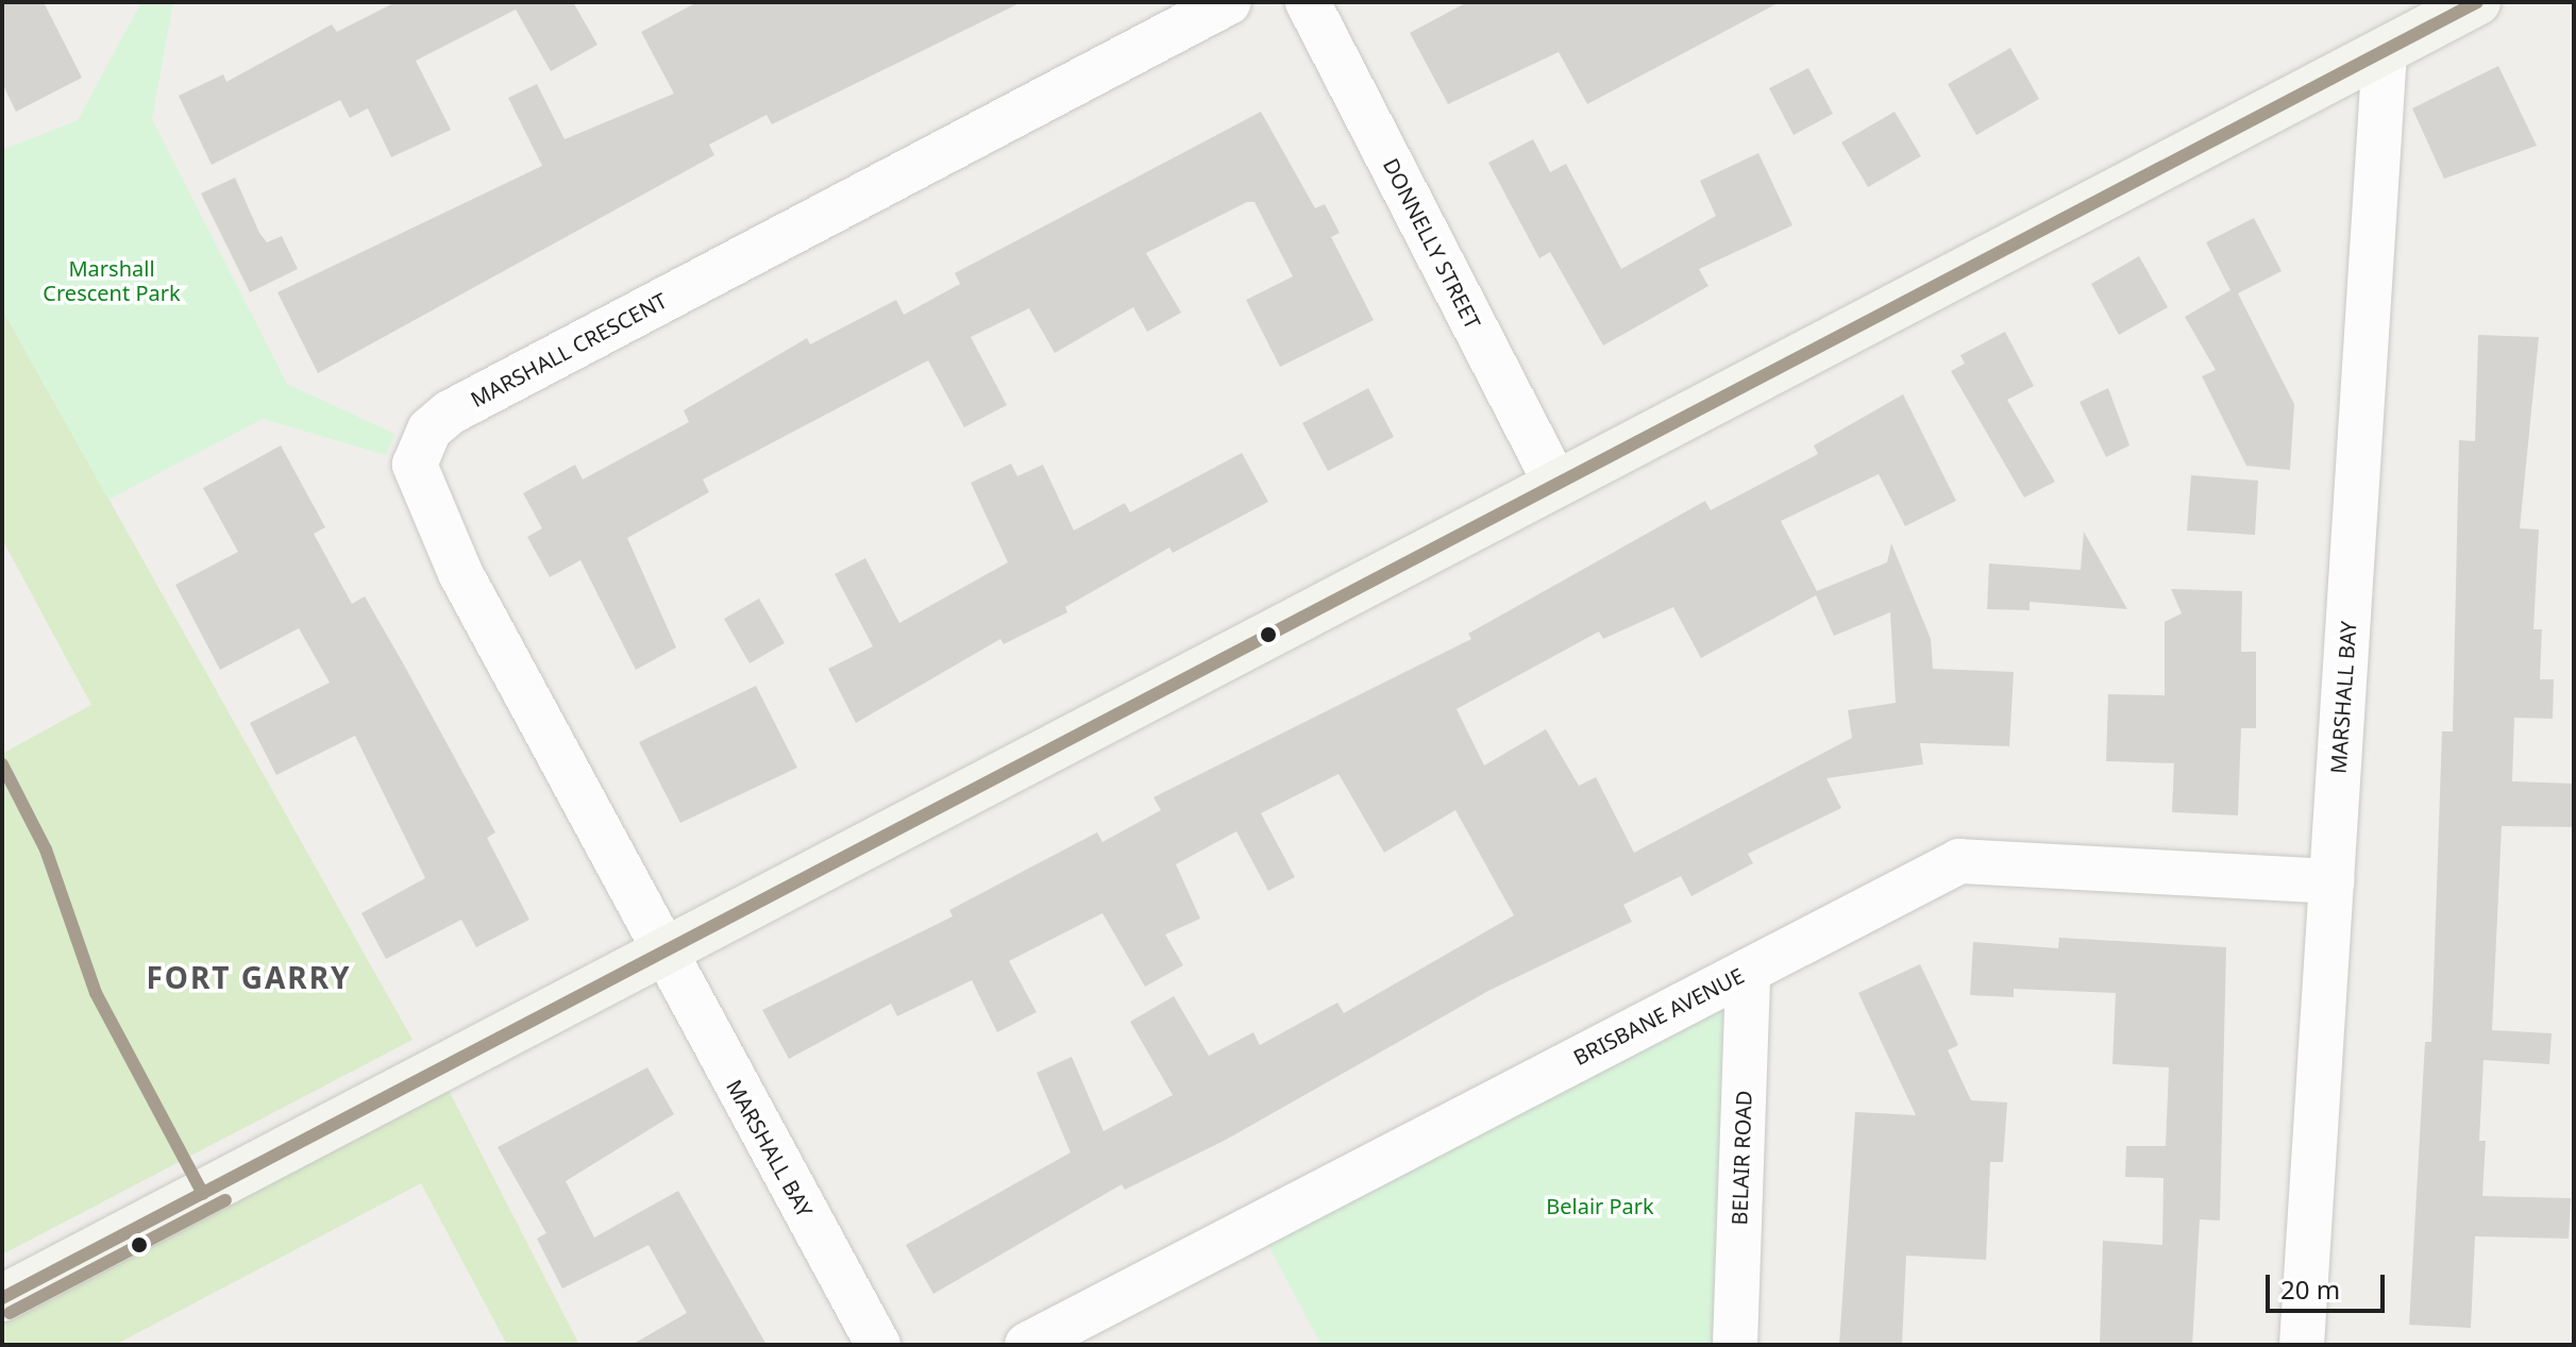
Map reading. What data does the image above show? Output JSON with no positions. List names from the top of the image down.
{
  "streets": {
    "street": [
      "DONNELLY STREET",
      "MARSHALL CRESCENT",
      "MARSHALL BAY",
      "BRISBANE AVENUE",
      "BELAIR ROAD"
    ]
  },
  "crossings": [
    ["MARSHALL CRESCENT", "MARSHALL BAY"],
    ["MARSHALL BAY", "BRISBANE AVENUE"],
    ["BRISBANE AVENUE", "BELAIR ROAD"]
  ],
  "districts": ["FORT GARRY"],
  "parks": ["Marshall Crescent Park", "Belair Park"],
  "scale_bar": "20 m"
}
